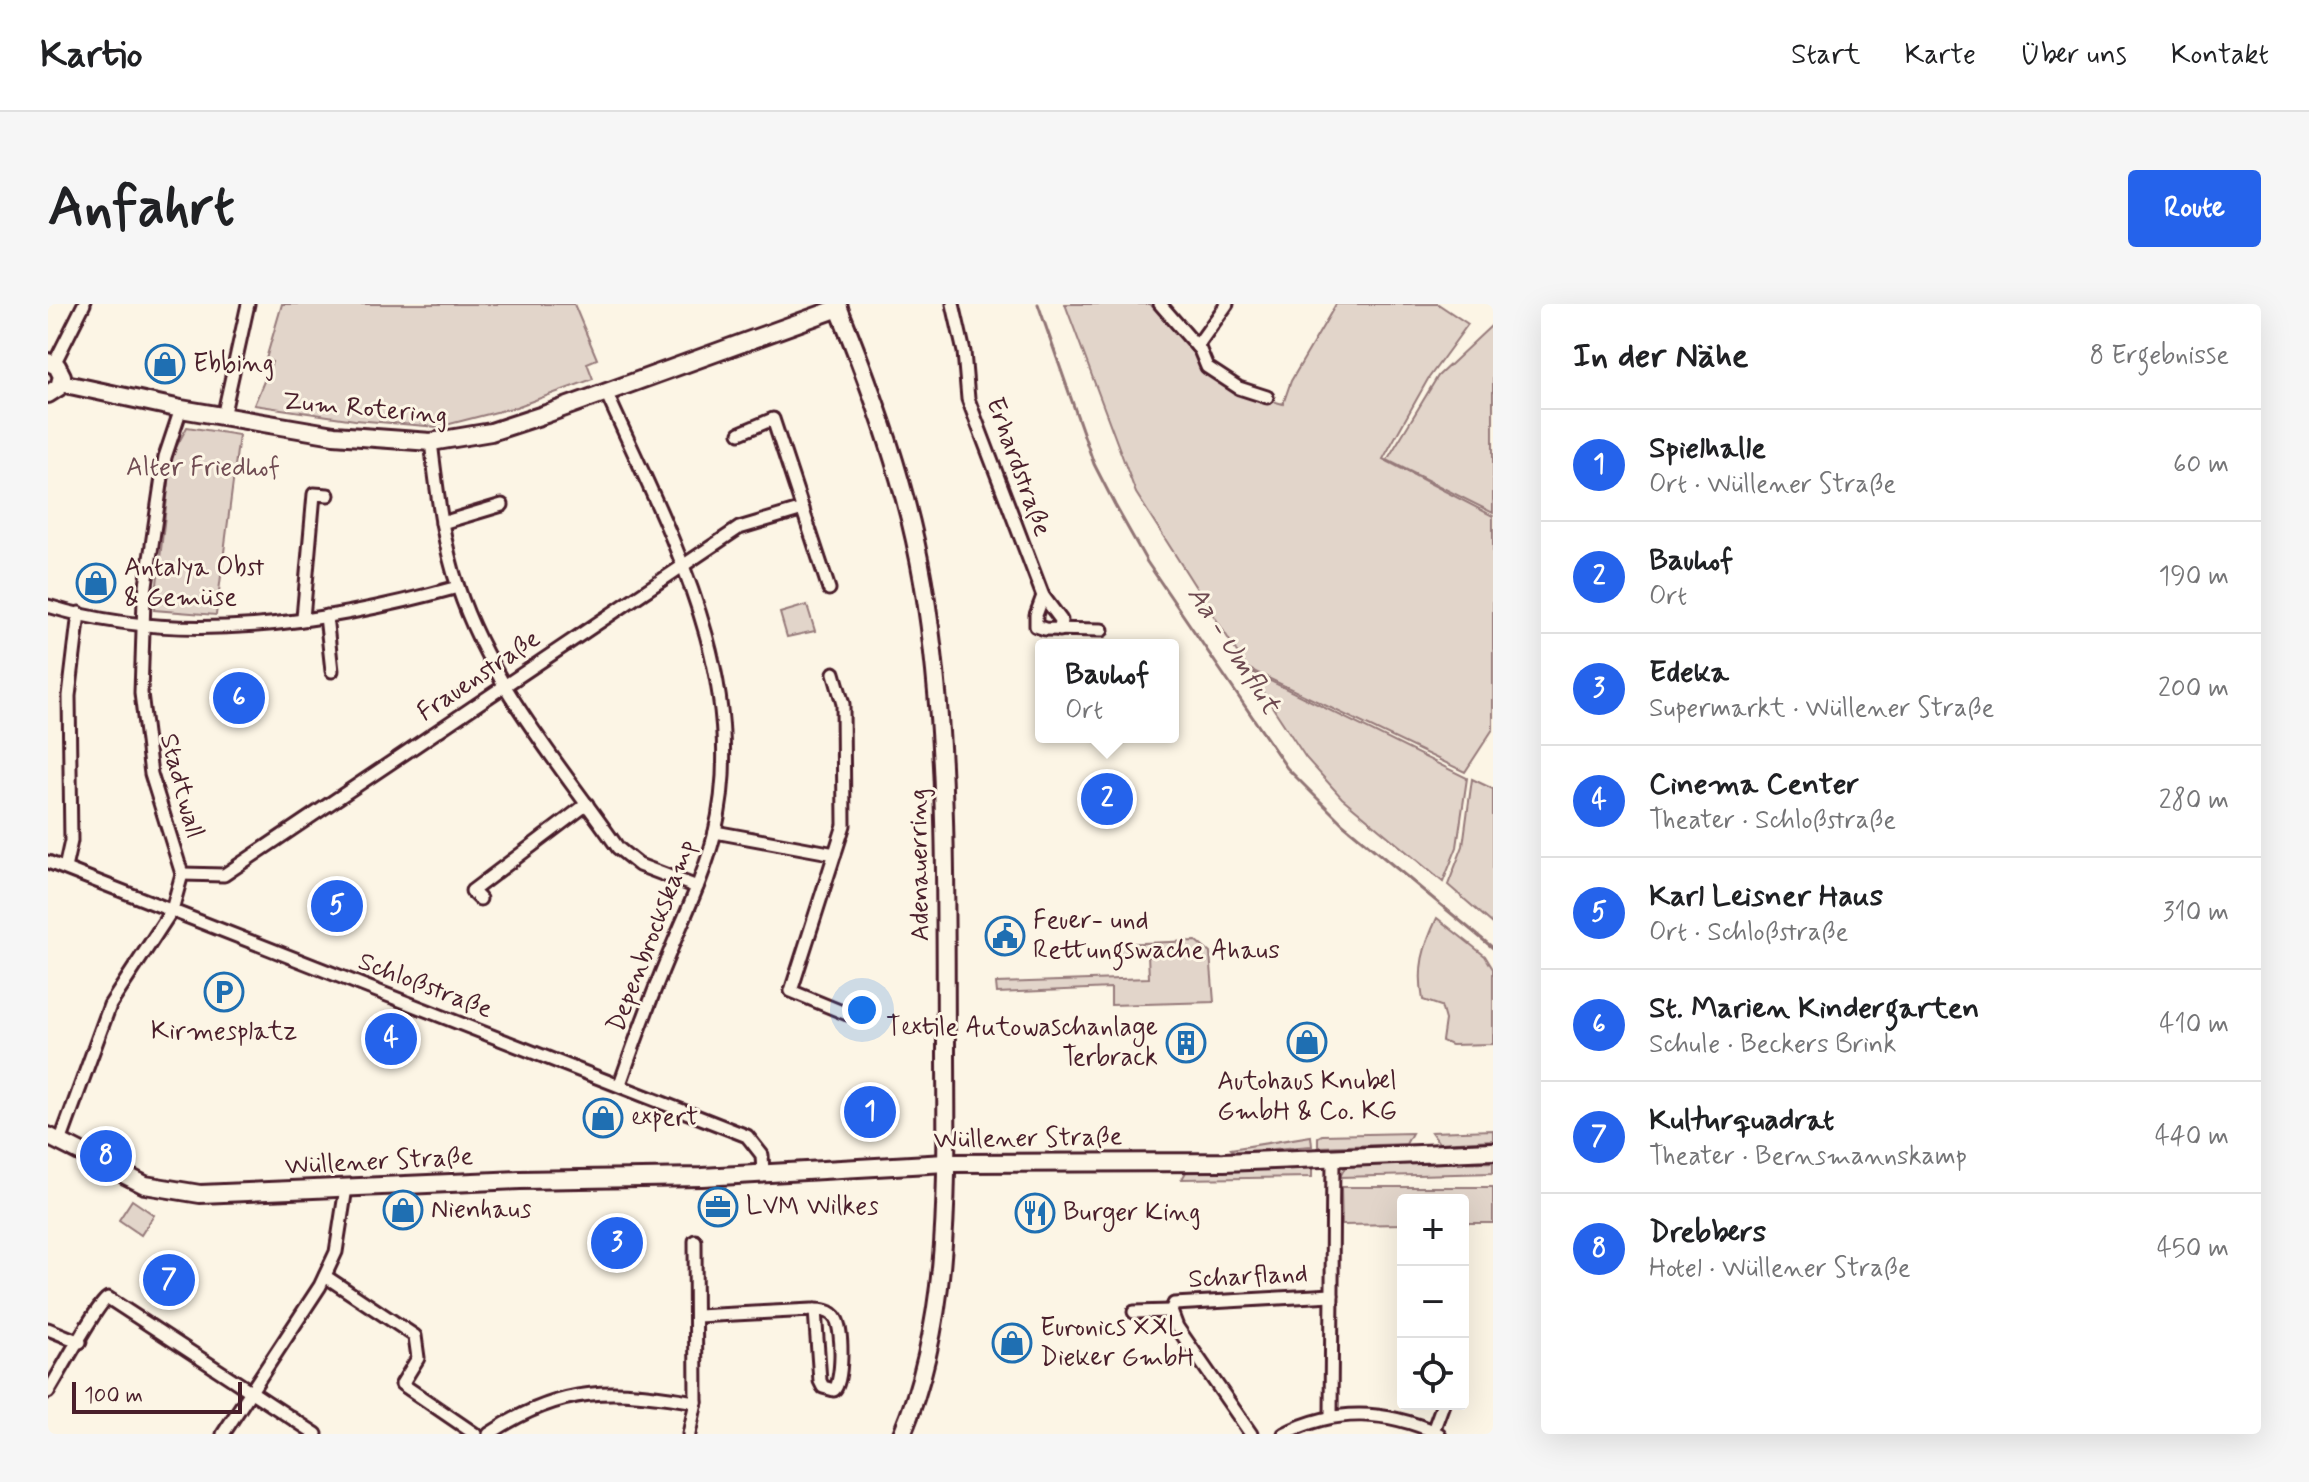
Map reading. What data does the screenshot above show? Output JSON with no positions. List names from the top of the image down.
{
  "streets": {
    "street": [
      "Zum Rotering",
      "Erhardstraße",
      "Frauenstraße",
      "Stadtwall",
      "Adenauerring",
      "Depenbrockskamp",
      "Schloßstraße",
      "Wüllener Straße",
      "Scharfland"
    ]
  },
  "crossings": [
    ["Zum Rotering", "Stadtwall"],
    ["Zum Rotering", "Adenauerring"],
    ["Zum Rotering", "Depenbrockskamp"],
    ["Frauenstraße", "Stadtwall"],
    ["Frauenstraße", "Depenbrockskamp"],
    ["Stadtwall", "Schloßstraße"],
    ["Adenauerring", "Wüllener Straße"],
    ["Depenbrockskamp", "Schloßstraße"],
    ["Schloßstraße", "Wüllener Straße"],
    ["Wüllener Straße", "Scharfland"]
  ],
  "water": ["Aa - Umflut"],
  "parks": ["Alter Friedhof"],
  "places": {
    "shop": [
      "Ebbing",
      "Antalya Obst & Gemüse",
      "Autohaus Knubel GmbH & Co. KG",
      "expert",
      "Nienhaus",
      "Euronics XXL Dieker GmbH"
    ],
    "public building": ["Feuer- und Rettungswache Ahaus"],
    "parking": ["Kirmesplatz"],
    "building": ["Textile Autowaschanlage Terbrack"],
    "office": ["LVM Wilkes"],
    "restaurant": ["Burger King"]
  },
  "scale_bar": "100 m",
  "page": {
    "header": "Kartio",
    "nav": [
      "Start",
      "Karte",
      "Über uns",
      "Kontakt"
    ],
    "buttons": "Route",
    "title": "Anfahrt",
    "heading": ["In der Nähe", "8 Ergebnisse"],
    "list": [
      {
        "mark": "1",
        "name": "Spielhalle",
        "note": "Ort · Wüllener Straße",
        "value": "60 m"
      },
      {
        "mark": "2",
        "name": "Bauhof",
        "note": "Ort",
        "value": "190 m"
      },
      {
        "mark": "3",
        "name": "Edeka",
        "note": "Supermarkt · Wüllener Straße",
        "value": "200 m"
      },
      {
        "mark": "4",
        "name": "Cinema Center",
        "note": "Theater · Schloßstraße",
        "value": "280 m"
      },
      {
        "mark": "5",
        "name": "Karl Leisner Haus",
        "note": "Ort · Schloßstraße",
        "value": "310 m"
      },
      {
        "mark": "6",
        "name": "St. Marien Kindergarten",
        "note": "Schule · Beckers Brink",
        "value": "410 m"
      },
      {
        "mark": "7",
        "name": "Kulturquadrat",
        "note": "Theater · Bernsmannskamp",
        "value": "440 m"
      },
      {
        "mark": "8",
        "name": "Drebbers",
        "note": "Hotel · Wüllener Straße",
        "value": "450 m"
      }
    ],
    "popup": ["Bauhof", "Ort"],
    "pins": [
      "6",
      "2",
      "5",
      "4",
      "1",
      "8",
      "3",
      "7"
    ],
    "map_buttons": ["+", "−"],
    "scale": "100 m"
  }
}
